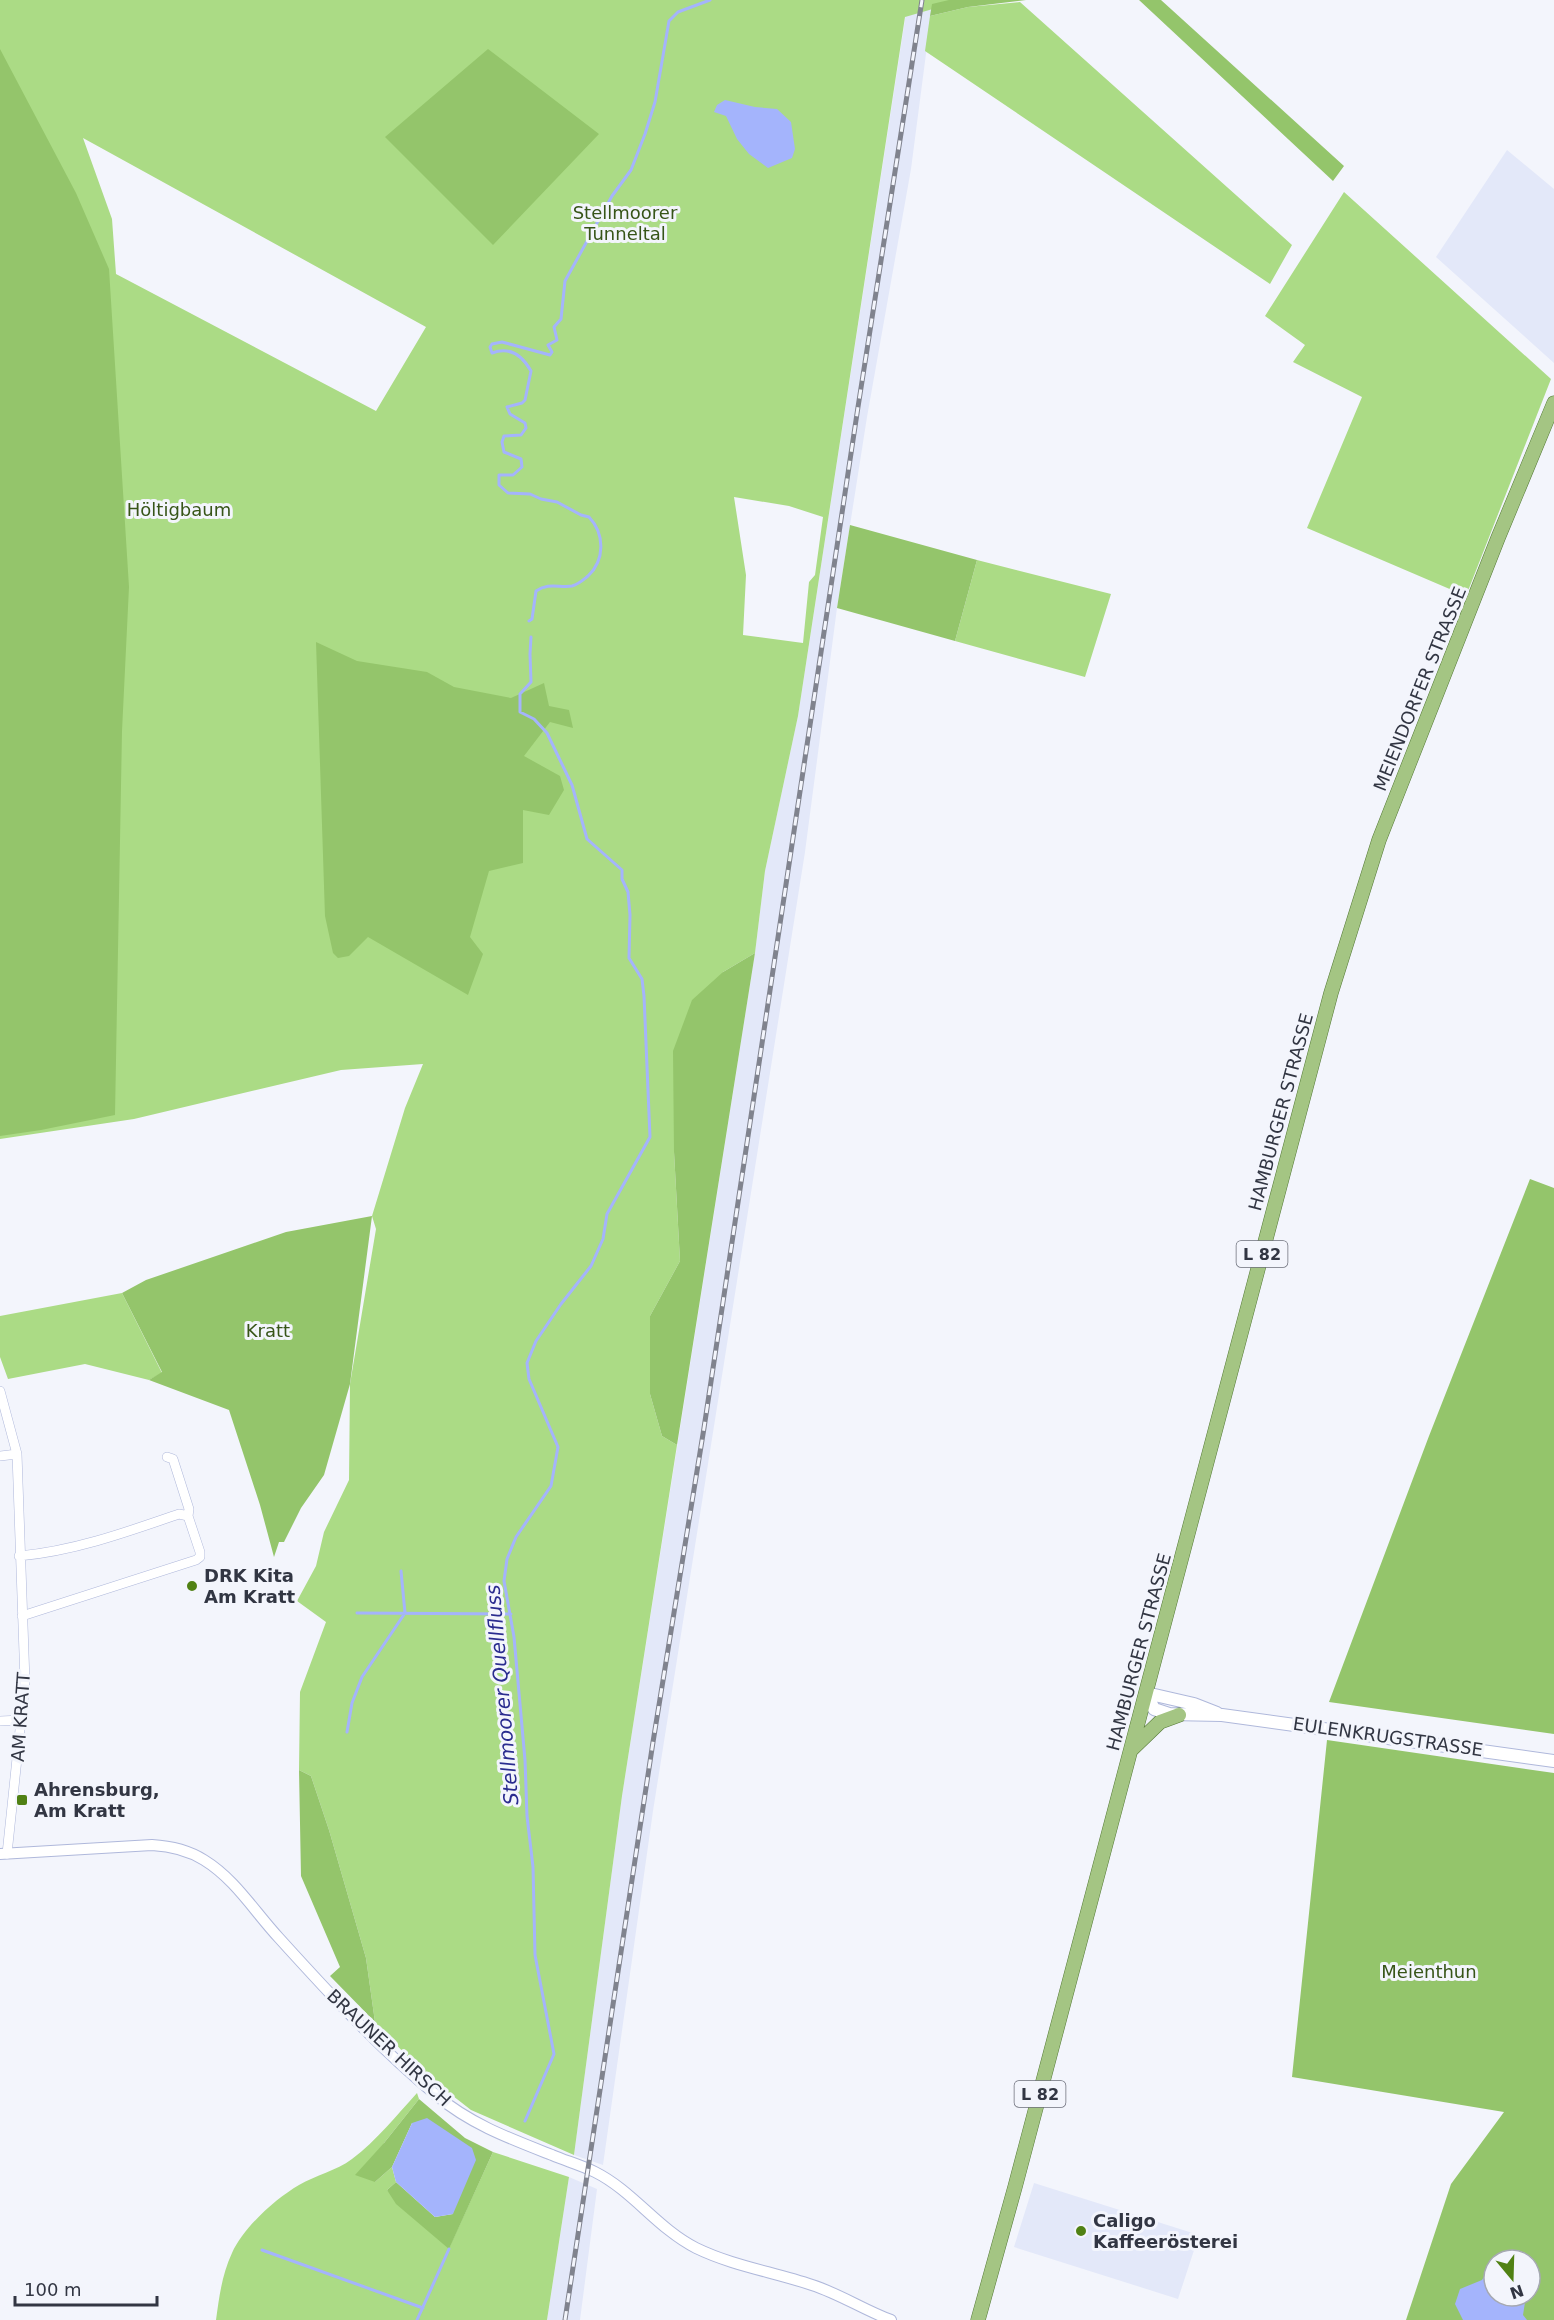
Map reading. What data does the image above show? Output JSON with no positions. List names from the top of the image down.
{
  "streets": {
    "main road": [
      "MEIENDORFER STRASSE",
      "HAMBURGER STRASSE",
      "L 82",
      "EULENKRUGSTRASSE"
    ],
    "street": ["AM KRATT", "BRAUNER HIRSCH"]
  },
  "crossings": [
    ["MEIENDORFER STRASSE", "HAMBURGER STRASSE"],
    ["HAMBURGER STRASSE", "EULENKRUGSTRASSE"],
    ["AM KRATT", "BRAUNER HIRSCH"]
  ],
  "water": ["Stellmoorer Quellfluss"],
  "parks": [
    "Stellmoorer Tunneltal",
    "Höltigbaum",
    "Kratt",
    "Meienthun"
  ],
  "places": {
    "other": ["DRK Kita Am Kratt", "Caligo Kaffeerösterei"],
    "transit": ["Ahrensburg, Am Kratt"]
  },
  "scale_bar": "100 m",
  "north": "bottom"
}
